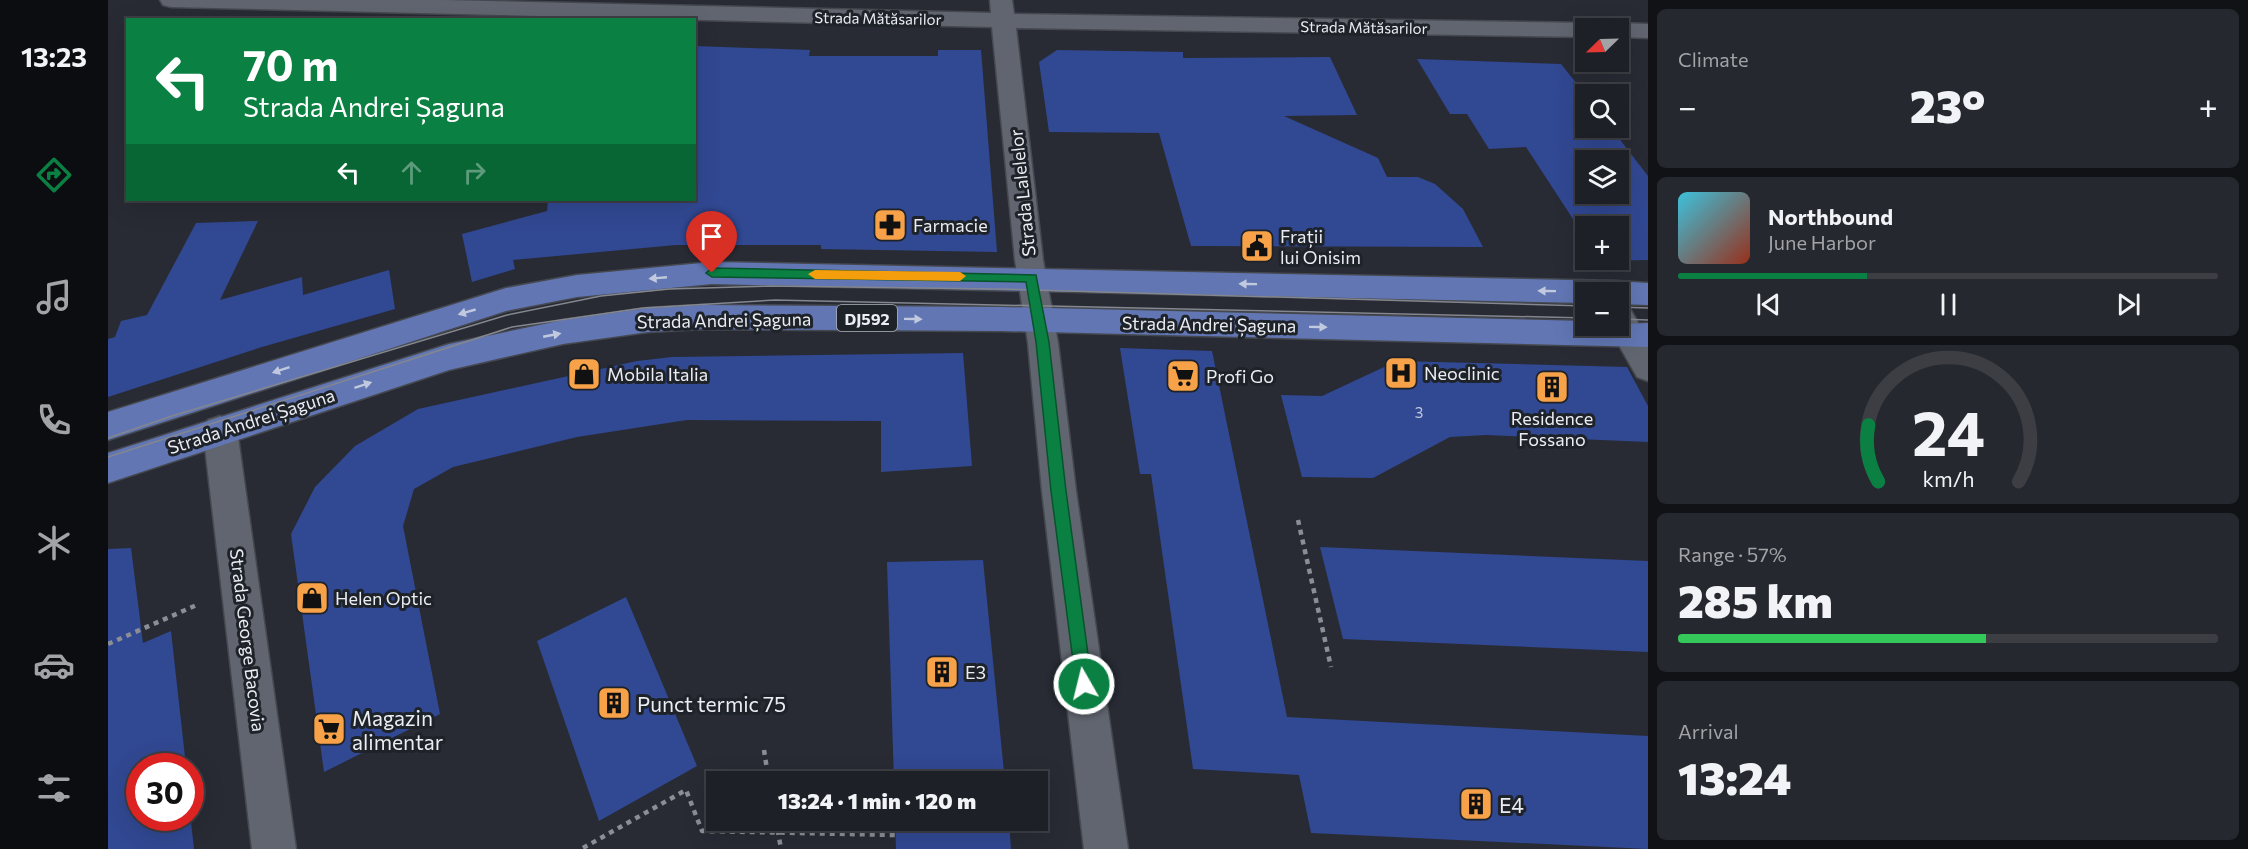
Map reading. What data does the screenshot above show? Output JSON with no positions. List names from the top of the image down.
{
  "streets": {
    "main road": ["DJ592", "Strada Andrei Șaguna"],
    "street": ["Strada Mătăsarilor", "Strada Lalelelor", "Strada George Bacovia"]
  },
  "crossings": [
    ["Strada Mătăsarilor", "Strada Lalelelor"],
    ["Strada Lalelelor", "Strada Andrei Șaguna"],
    ["Strada Andrei Șaguna", "Strada George Bacovia"]
  ],
  "places": {
    "pharmacy": ["Farmacie"],
    "public building": ["Frații lui Onisim"],
    "hospital": ["Neoclinic"],
    "shop": ["Mobila Italia", "Helen Optic"],
    "supermarket": ["Profi Go", "Magazin alimentar"],
    "building": [
      "Residence Fossano",
      "E3",
      "Punct termic 75",
      "E4"
    ]
  },
  "house_numbers": ["3"],
  "north": "bottom left",
  "page": {
    "tabs": "13:23",
    "tile": [
      "Climate",
      ["Range · 57%", "285 km"],
      ["Arrival", "13:24"]
    ],
    "map_buttons": ["+", "−"],
    "turn": ["70 m", "Strada Andrei Șaguna"],
    "heat": ["−", "23°", "+"],
    "song": ["Northbound", "June Harbor"],
    "limit": "30",
    "trip": "13:24 · 1 min · 120 m",
    "gauge": ["24", "km/h"]
  }
}
